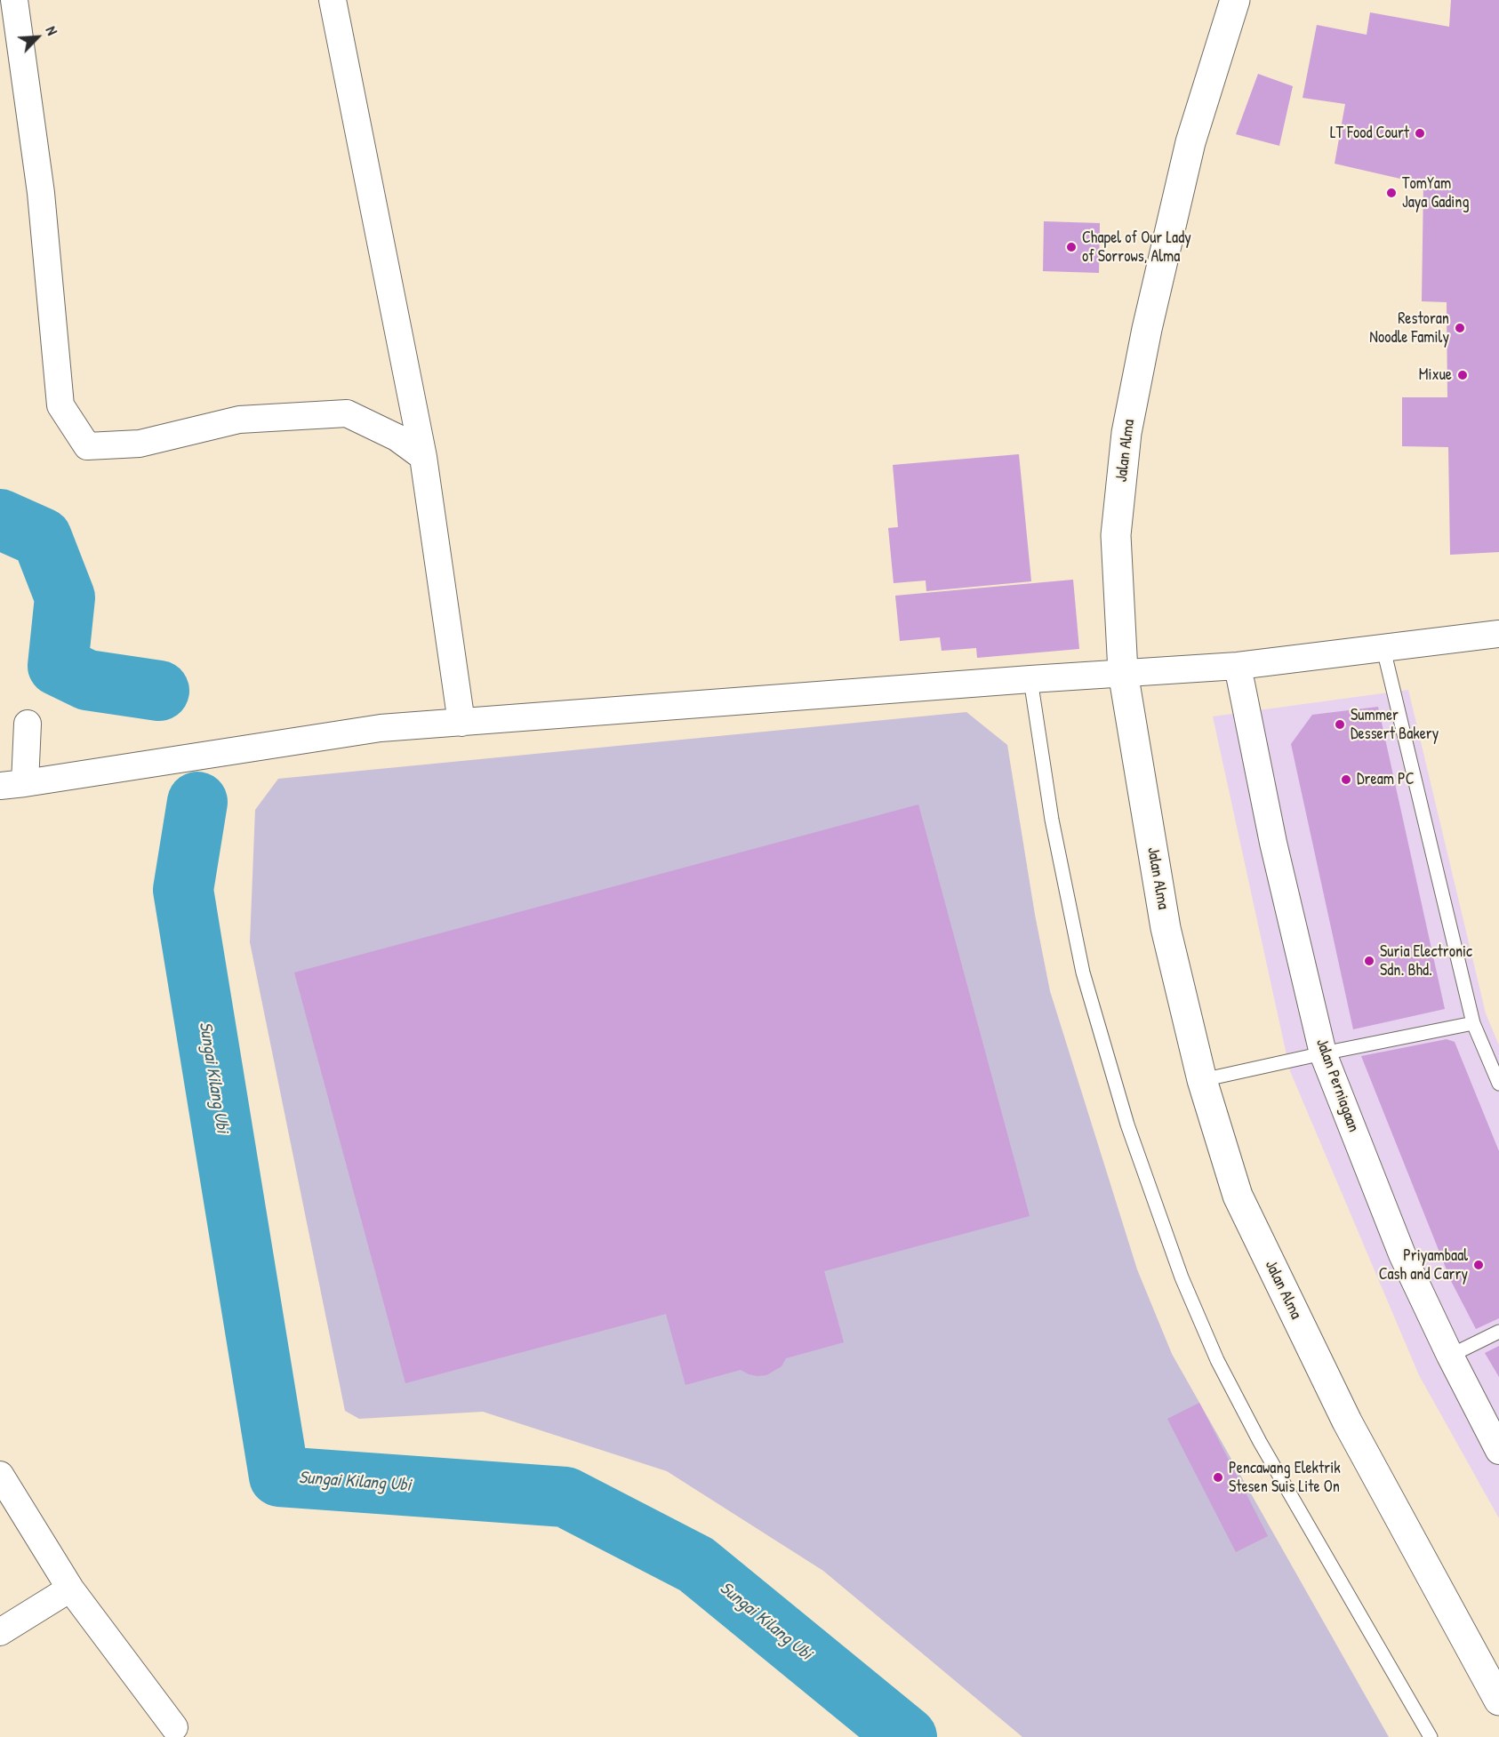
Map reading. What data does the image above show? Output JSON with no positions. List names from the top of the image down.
{
  "streets": {
    "main road": ["Jalan Alma"],
    "street": ["Jalan Perniagaan"]
  },
  "water": ["Sungai Kilang Ubi"],
  "places": [
    "LT Food Court",
    "TomYam Jaya Gading",
    "Chapel of Our Lady of Sorrows, Alma",
    "Restoran Noodle Family",
    "Mixue",
    "Summer Dessert Bakery",
    "Dream PC",
    "Suria Electronic Sdn. Bhd.",
    "Priyambaal Cash and Carry",
    "Pencawang Elektrik Stesen Suis Lite On"
  ],
  "north": "top right"
}
